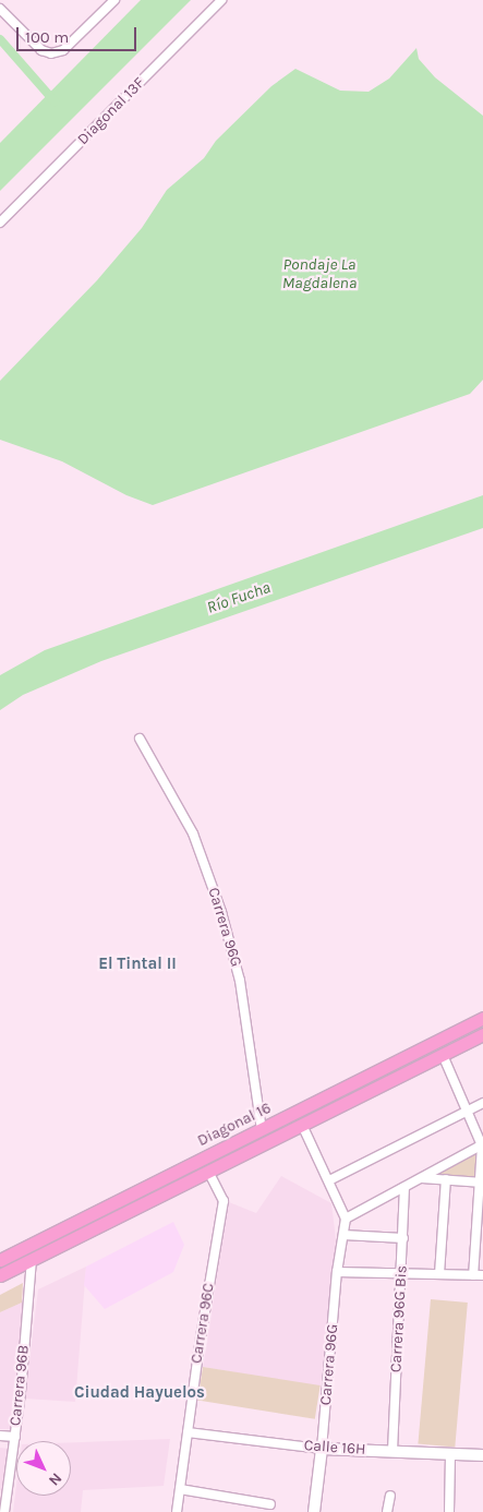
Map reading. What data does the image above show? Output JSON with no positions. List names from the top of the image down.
{
  "streets": {
    "main road": ["Diagonal 16"],
    "street": [
      "Diagonal 13F",
      "Carrera 96G",
      "Carrera 96G Bis",
      "Carrera 96C",
      "Carrera 96B",
      "Calle 16H"
    ]
  },
  "crossings": [
    ["Carrera 96G", "Diagonal 16"],
    ["Carrera 96G", "Calle 16H"],
    ["Diagonal 16", "Carrera 96C"],
    ["Diagonal 16", "Carrera 96B"],
    ["Carrera 96G Bis", "Calle 16H"],
    ["Carrera 96C", "Calle 16H"]
  ],
  "districts": ["El Tintal II", "Ciudad Hayuelos"],
  "water": ["Pondaje La Magdalena", "Río Fucha"],
  "scale_bar": "100 m",
  "north": "bottom right"
}
